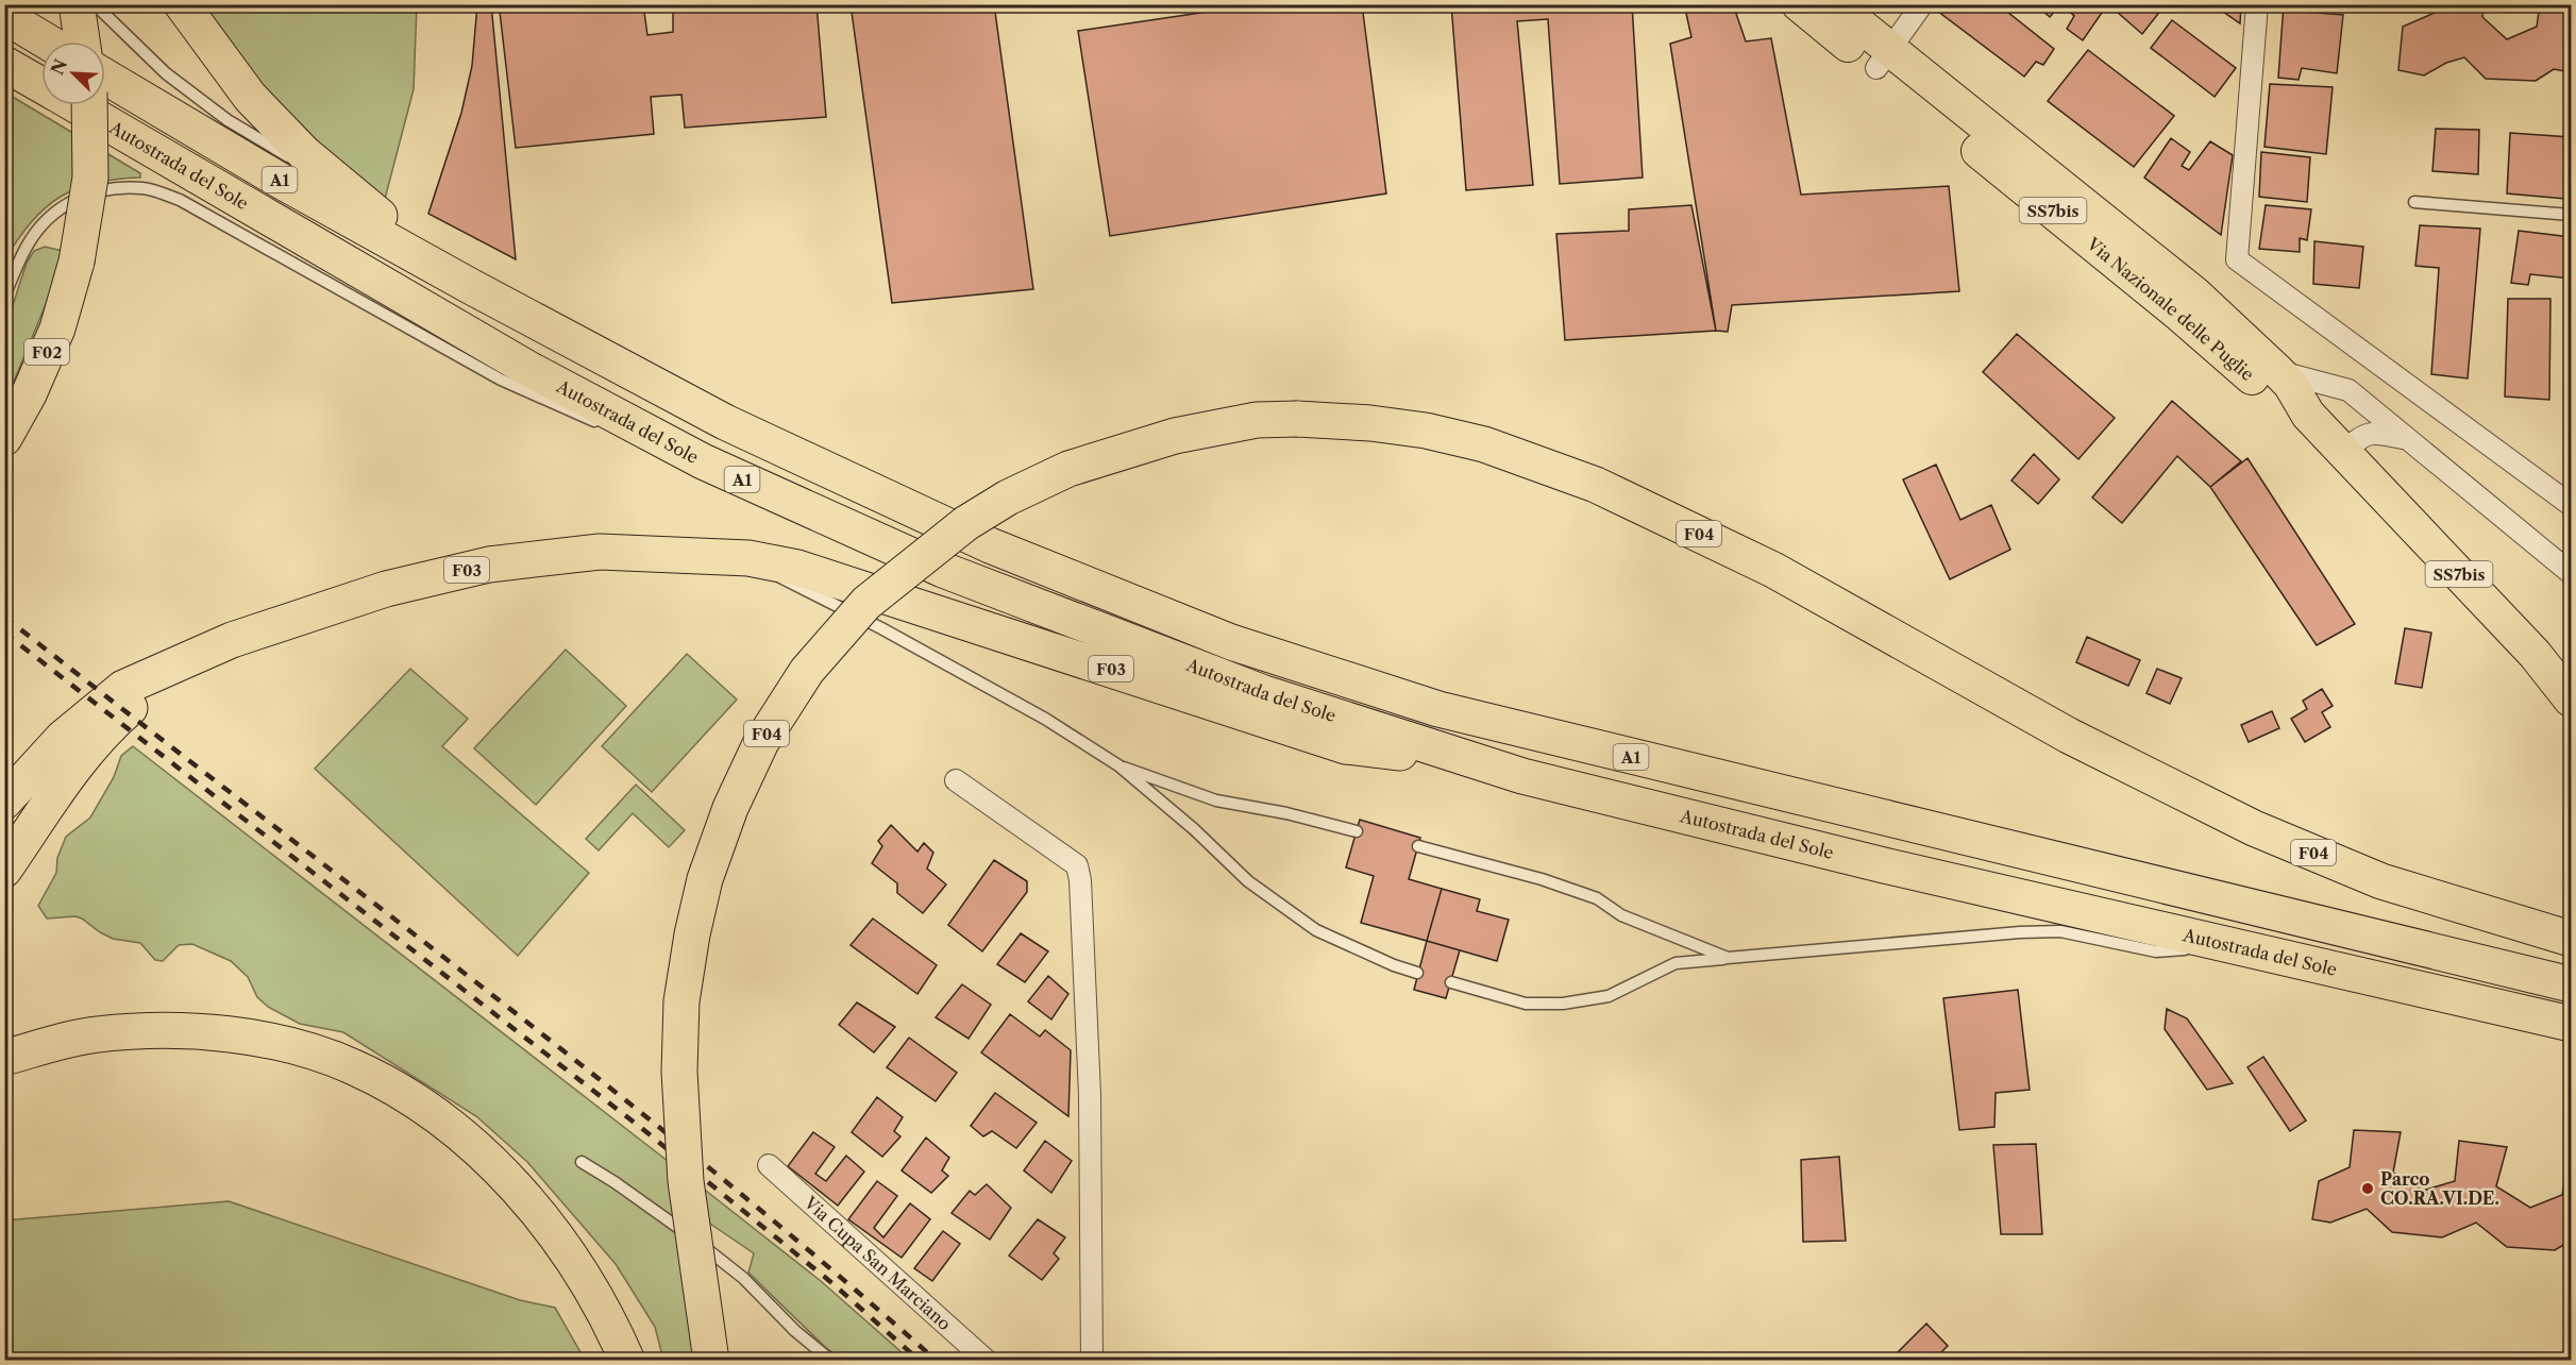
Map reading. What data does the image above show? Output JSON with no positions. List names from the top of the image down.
{
  "streets": {
    "highway": [
      "Autostrada del Sole",
      "A1",
      "F02",
      "F04",
      "F03"
    ],
    "main road": ["SS7bis", "Via Nazionale delle Puglie"],
    "street": ["Via Cupa San Marciano"]
  },
  "crossings": [
    ["Autostrada del Sole", "F03"]
  ],
  "places": ["Parco CO.RA.VI.DE."],
  "north": "top left"
}
